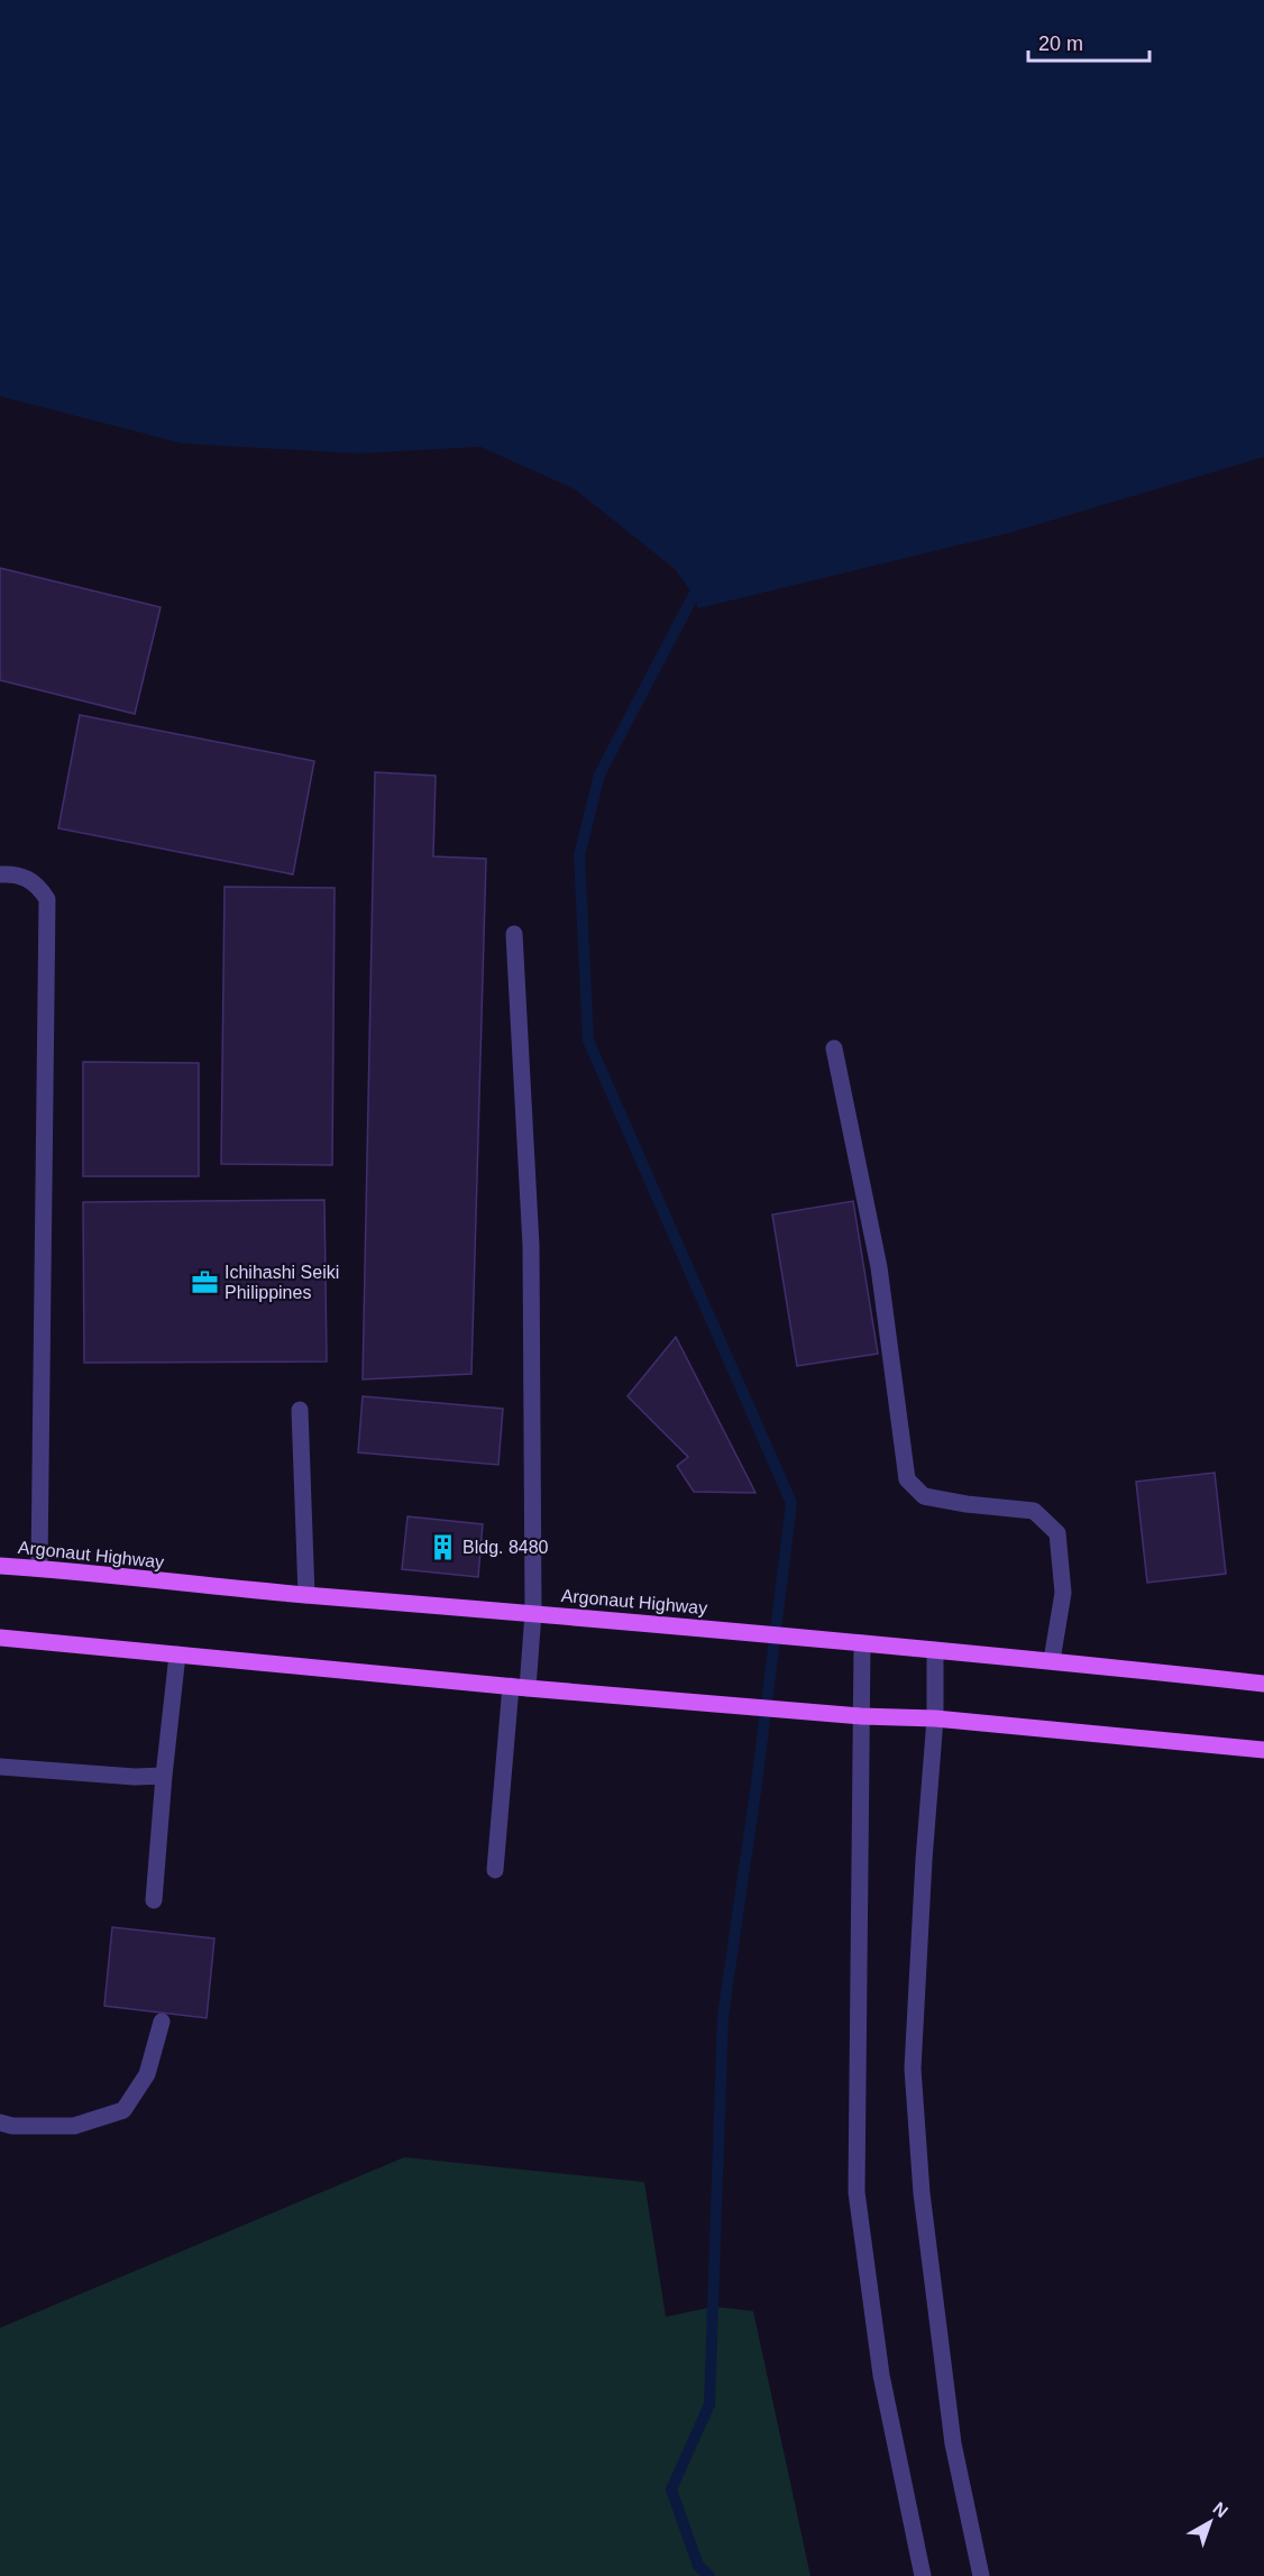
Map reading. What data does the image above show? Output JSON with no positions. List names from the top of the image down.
{
  "streets": {
    "main road": ["Argonaut Highway"]
  },
  "places": {
    "office": ["Ichihashi Seiki Philippines"],
    "building": ["Bldg. 8480"]
  },
  "scale_bar": "20 m",
  "north": "top right"
}
